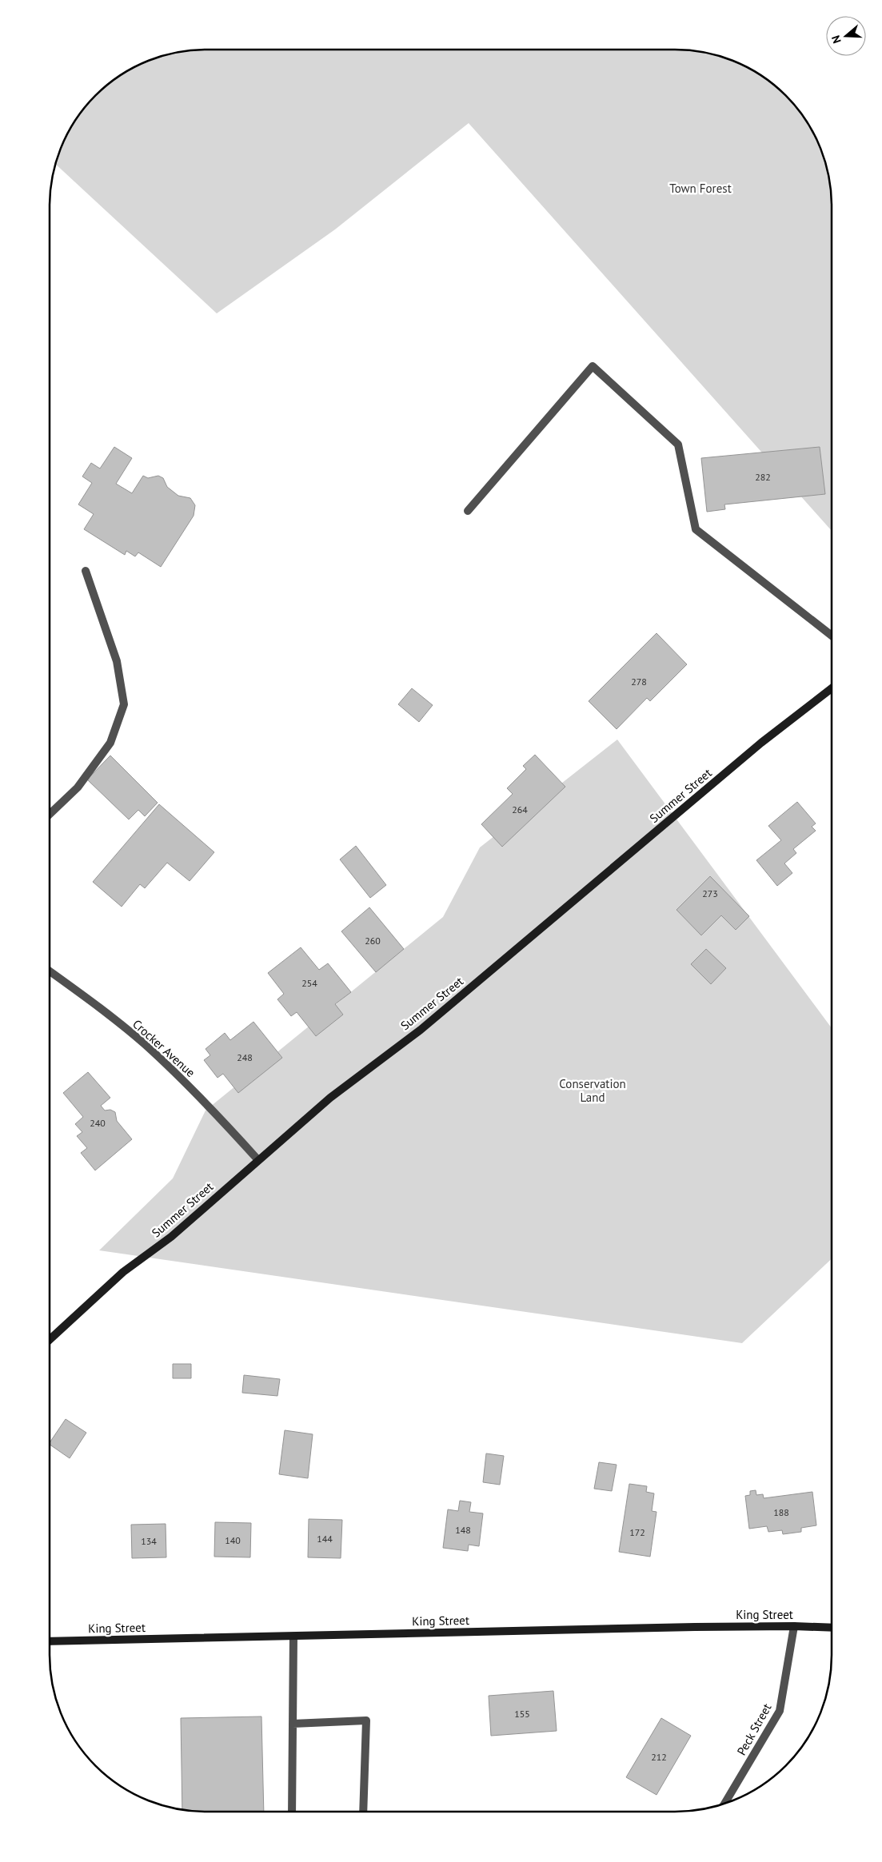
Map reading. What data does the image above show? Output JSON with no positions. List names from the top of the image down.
{
  "streets": {
    "main road": ["Summer Street", "King Street"],
    "street": ["Crocker Avenue", "Peck Street"]
  },
  "crossings": [
    ["Summer Street", "Crocker Avenue"],
    ["King Street", "Peck Street"]
  ],
  "parks": ["Town Forest", "Conservation Land"],
  "house_numbers": [
    "282",
    "278",
    "264",
    "273",
    "260",
    "254",
    "248",
    "240",
    "188",
    "148",
    "172",
    "144",
    "140",
    "134",
    "155",
    "212"
  ],
  "north": "left"
}
